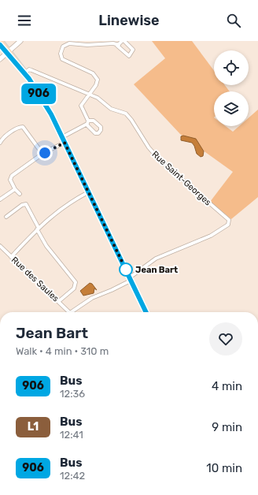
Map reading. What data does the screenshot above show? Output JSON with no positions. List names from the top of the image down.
{
  "streets": {
    "street": ["Rue Saint-Georges", "Rue des Saules"]
  },
  "places": ["Jean Bart"],
  "lines": ["bus line 906"],
  "page": {
    "header": "Linewise",
    "on_map": "906",
    "heading": ["Jean Bart", "Walk · 4 min · 310 m"],
    "list": [
      {
        "mark": "906",
        "name": "Bus",
        "note": "12:36",
        "value": "4 min"
      },
      {
        "mark": "L1",
        "name": "Bus",
        "note": "12:41",
        "value": "9 min"
      },
      {
        "mark": "906",
        "name": "Bus",
        "note": "12:42",
        "value": "10 min"
      }
    ]
  }
}
